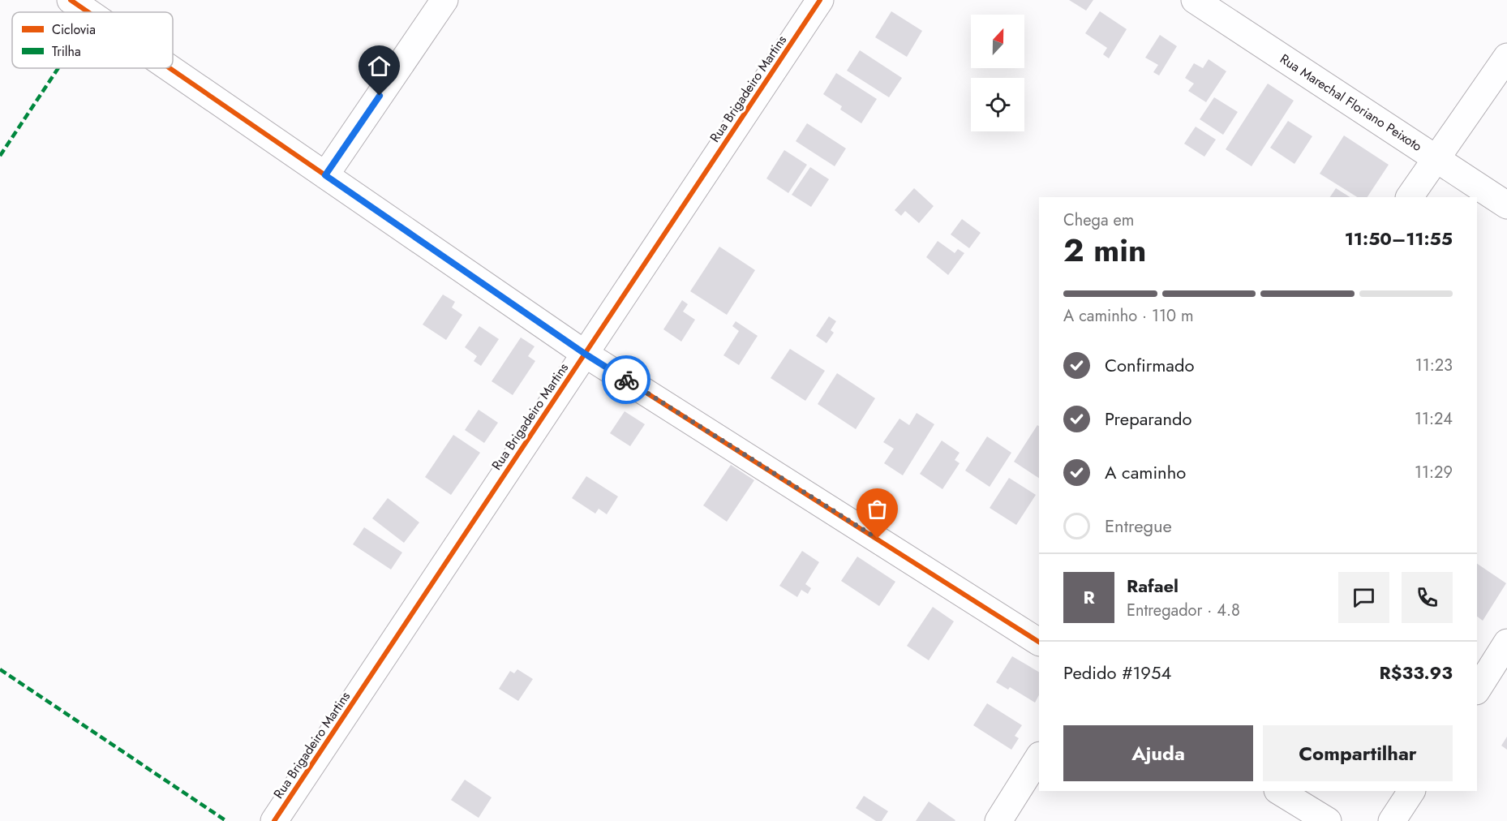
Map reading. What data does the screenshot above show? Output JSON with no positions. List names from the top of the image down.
{
  "streets": {
    "street": ["Rua Brigadeiro Martins", "Rua Marechal Floriano Peixoto"]
  },
  "legend": ["Ciclovia", "Trilha"],
  "north": "top",
  "page": {
    "heading": ["2 min", "Chega em", "11:50–11:55"],
    "panel": [
      "Rafael",
      "Entregador · 4.8",
      "Pedido #1954",
      "R$33.93"
    ],
    "bar": "A caminho · 110 m",
    "list": [
      ["Confirmado", "11:23"],
      ["Preparando", "11:24"],
      ["A caminho", "11:29"],
      "Entregue"
    ],
    "round": "R",
    "buttons": ["Ajuda", "Compartilhar"]
  }
}
